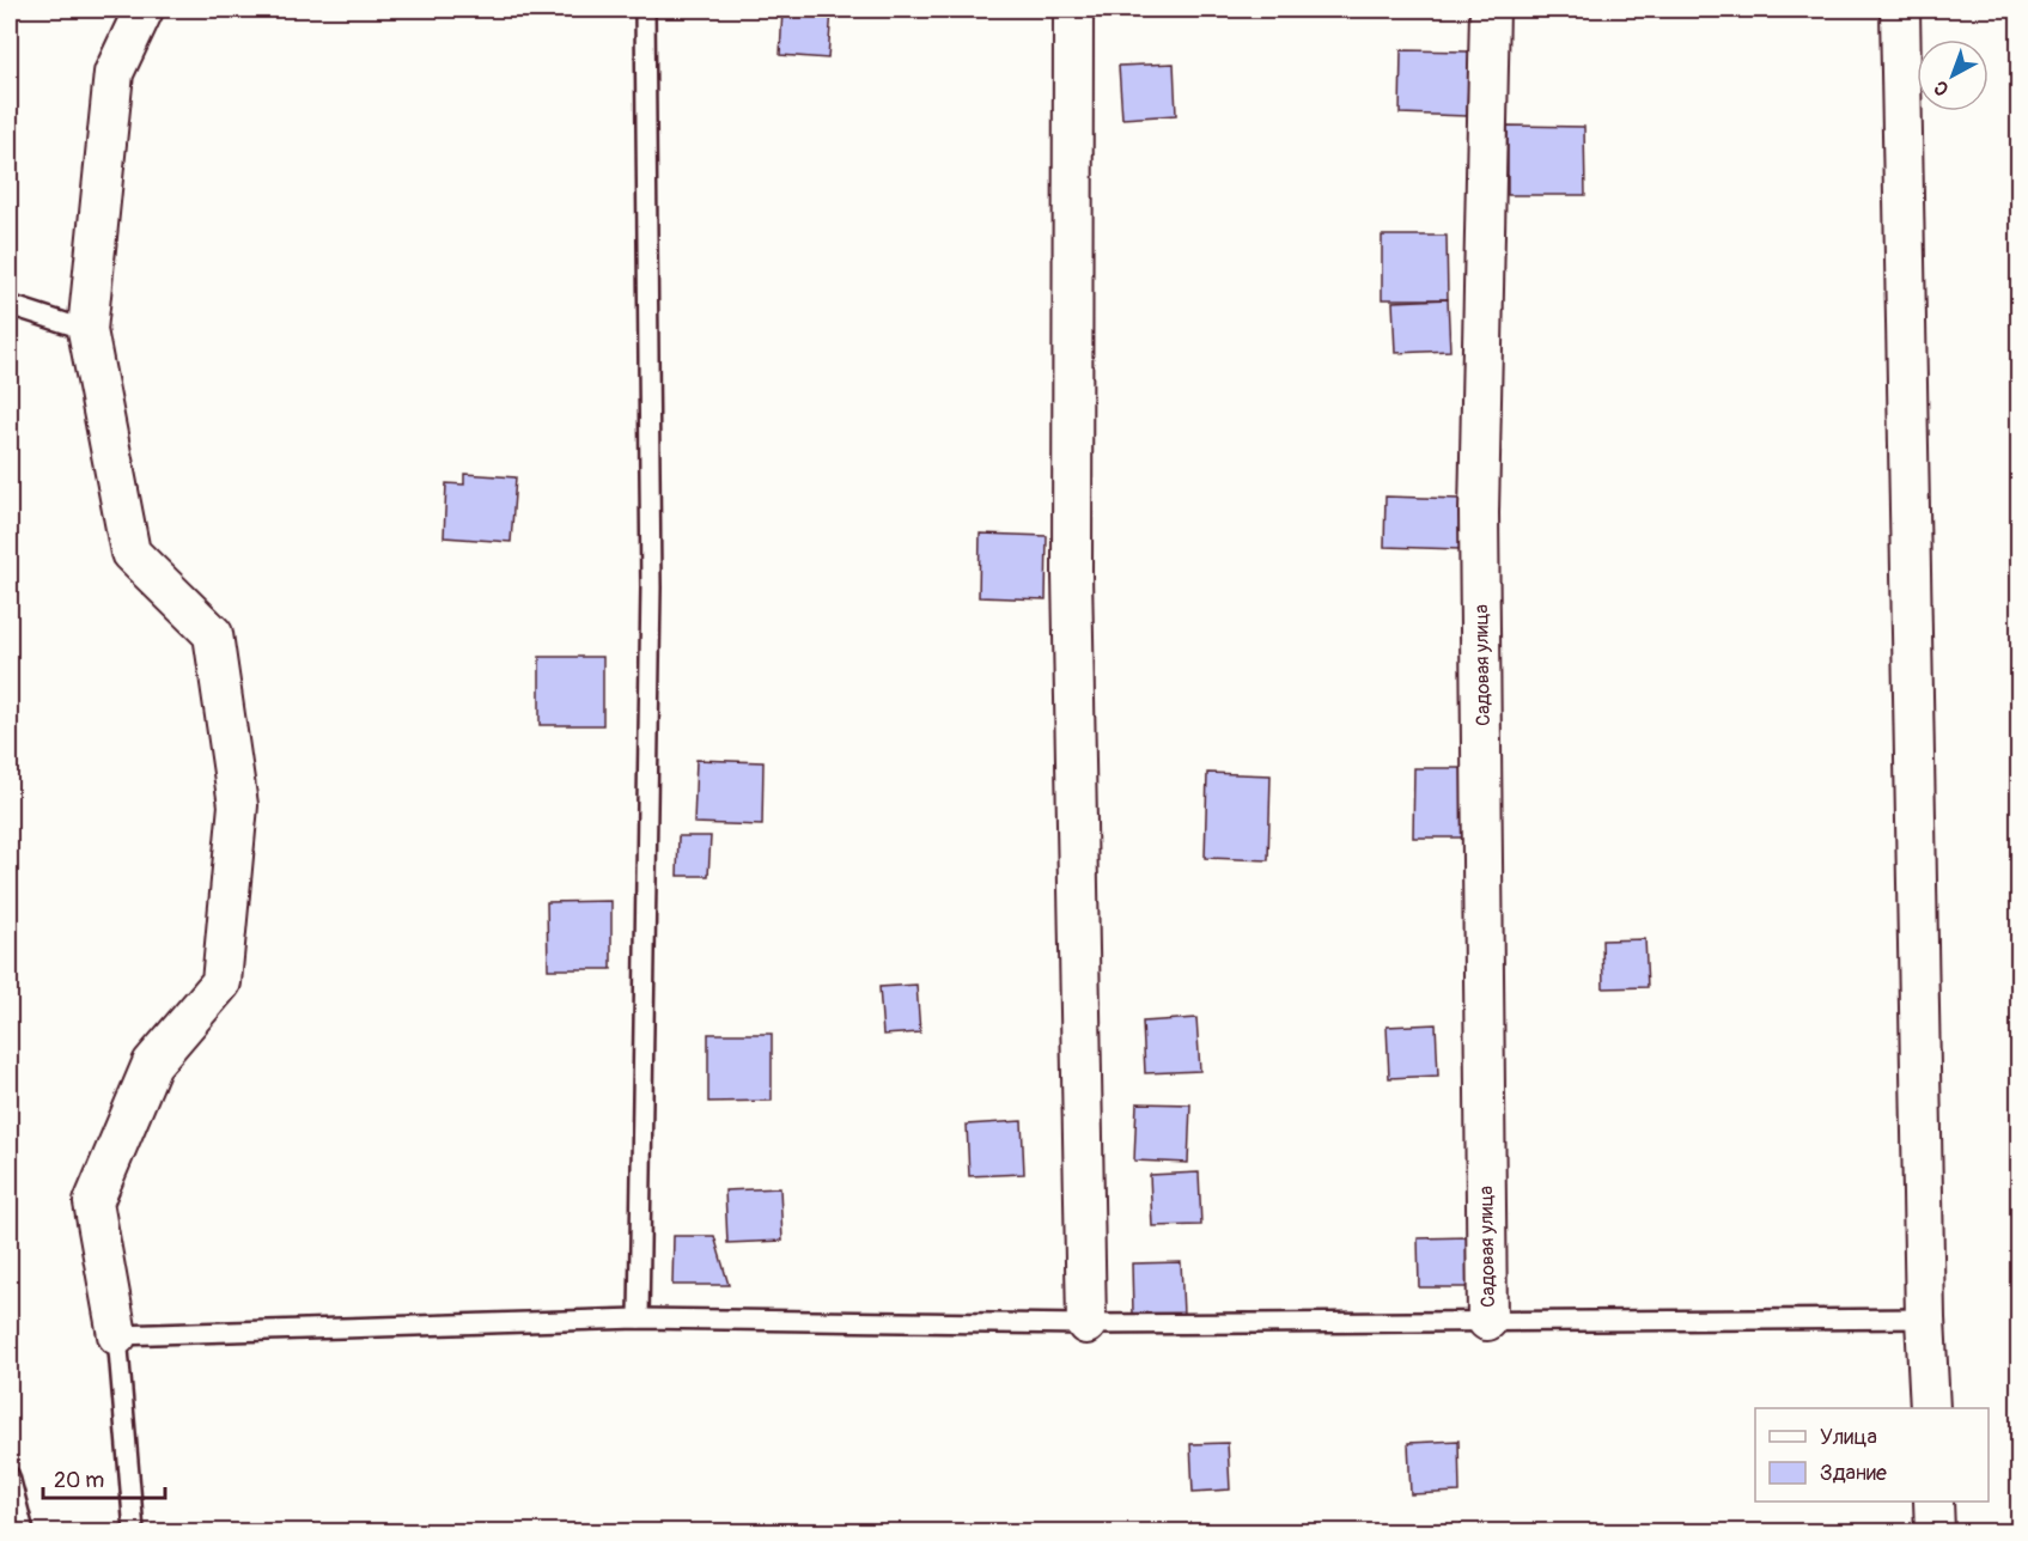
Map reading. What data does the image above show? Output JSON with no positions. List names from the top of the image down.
{
  "streets": {
    "street": ["Садовая улица"]
  },
  "legend": ["Улица", "Здание"],
  "scale_bar": "20 m",
  "north": "bottom left"
}
